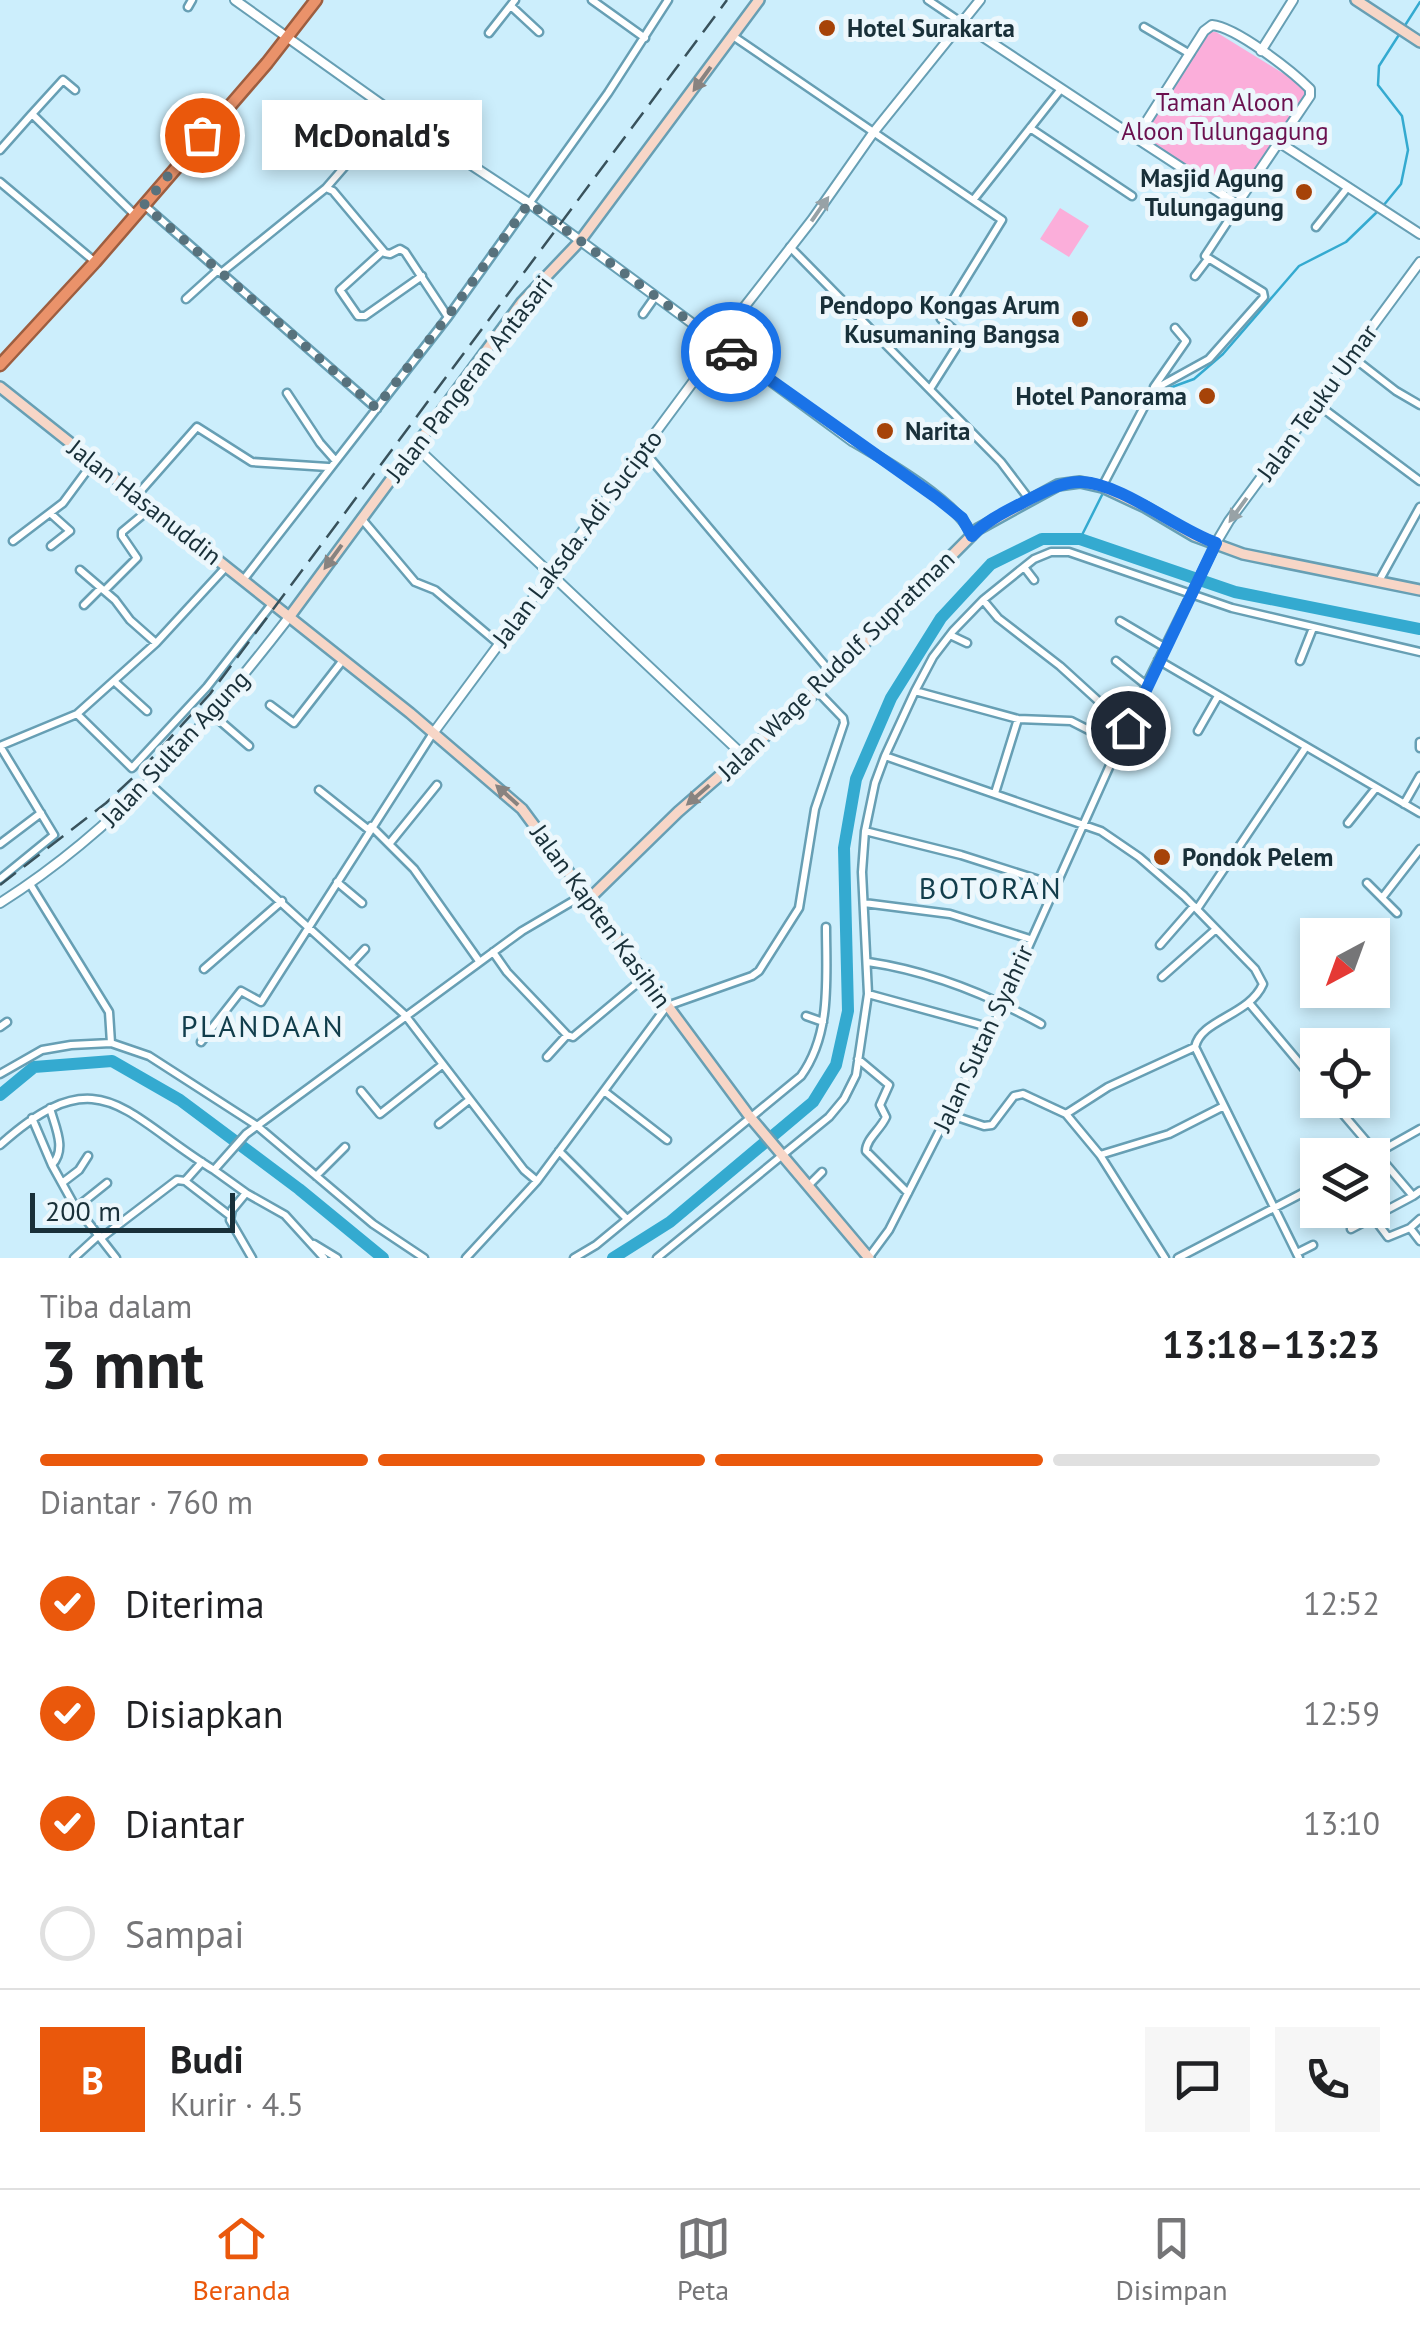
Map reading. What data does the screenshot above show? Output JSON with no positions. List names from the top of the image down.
{
  "streets": {
    "main road": [
      "Jalan Pangeran Antasari",
      "Jalan Hasanuddin",
      "Jalan Wage Rudolf Supratman",
      "Jalan Kapten Kasihin"
    ],
    "street": [
      "Jalan Teuku Umar",
      "Jalan Laksda. Adi Sucipto",
      "Jalan Sultan Agung",
      "Jalan Sutan Syahrir"
    ]
  },
  "crossings": [
    ["Jalan Pangeran Antasari", "Jalan Hasanuddin"],
    ["Jalan Pangeran Antasari", "Jalan Sultan Agung"],
    ["Jalan Pangeran Antasari", "Jalan Kapten Kasihin"],
    ["Jalan Teuku Umar", "Jalan Wage Rudolf Supratman"],
    ["Jalan Teuku Umar", "Jalan Sutan Syahrir"],
    ["Jalan Hasanuddin", "Jalan Sultan Agung"],
    ["Jalan Hasanuddin", "Jalan Kapten Kasihin"],
    ["Jalan Laksda. Adi Sucipto", "Jalan Kapten Kasihin"],
    ["Jalan Wage Rudolf Supratman", "Jalan Kapten Kasihin"],
    ["Jalan Wage Rudolf Supratman", "Jalan Sutan Syahrir"],
    ["Jalan Sultan Agung", "Jalan Kapten Kasihin"],
    ["Jalan Kapten Kasihin", "Jalan Sutan Syahrir"]
  ],
  "one_way": ["Jalan Pangeran Antasari", "Jalan Teuku Umar"],
  "districts": ["BOTORAN", "PLANDAAN"],
  "parks": ["Taman Aloon Aloon Tulungagung"],
  "places": [
    "Hotel Surakarta",
    "McDonald's",
    "Masjid Agung Tulungagung",
    "Pendopo Kongas Arum Kusumaning Bangsa",
    "Hotel Panorama",
    "Narita",
    "Pondok Pelem"
  ],
  "scale_bar": "200 m",
  "north": "bottom left",
  "page": {
    "bubble": "McDonald's",
    "scale": "200 m",
    "heading": ["3 mnt", "Tiba dalam", "13:18–13:23"],
    "panel": ["Budi", "Kurir · 4.5"],
    "bar": "Diantar · 760 m",
    "list": [
      ["Diterima", "12:52"],
      ["Disiapkan", "12:59"],
      ["Diantar", "13:10"],
      "Sampai"
    ],
    "round": "B",
    "tabs": ["Beranda", "Peta", "Disimpan"]
  }
}
